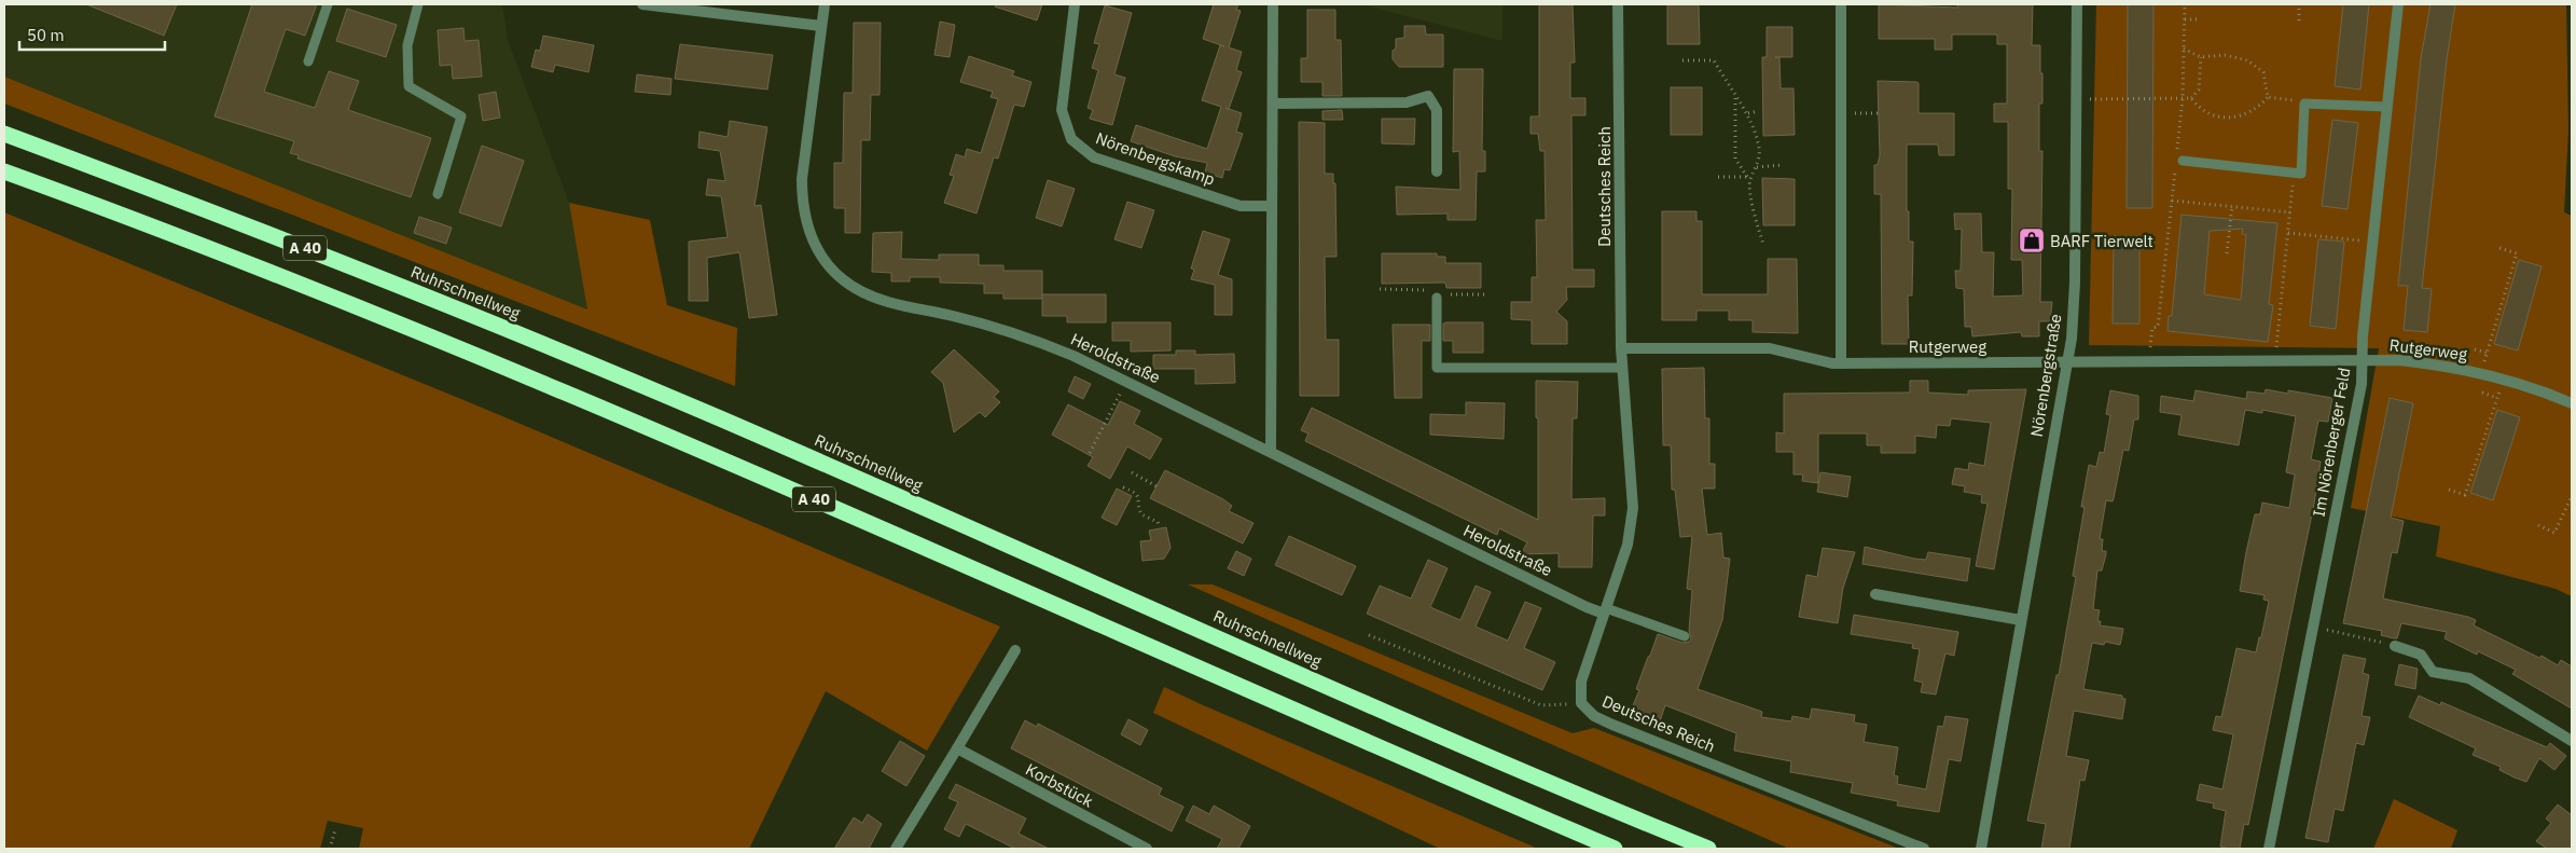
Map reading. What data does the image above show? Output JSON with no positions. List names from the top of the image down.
{
  "streets": {
    "highway": ["A 40", "Ruhrschnellweg"],
    "street": [
      "Nörenbergskamp",
      "Deutsches Reich",
      "Rutgerweg",
      "Heroldstraße",
      "Nörenbergstraße",
      "Im Nörenberger Feld",
      "Korbstück"
    ]
  },
  "crossings": [
    ["Deutsches Reich", "Rutgerweg"],
    ["Deutsches Reich", "Heroldstraße"],
    ["Rutgerweg", "Nörenbergstraße"],
    ["Rutgerweg", "Im Nörenberger Feld"]
  ],
  "places": {
    "shop": ["BARF Tierwelt"]
  },
  "scale_bar": "50 m"
}
